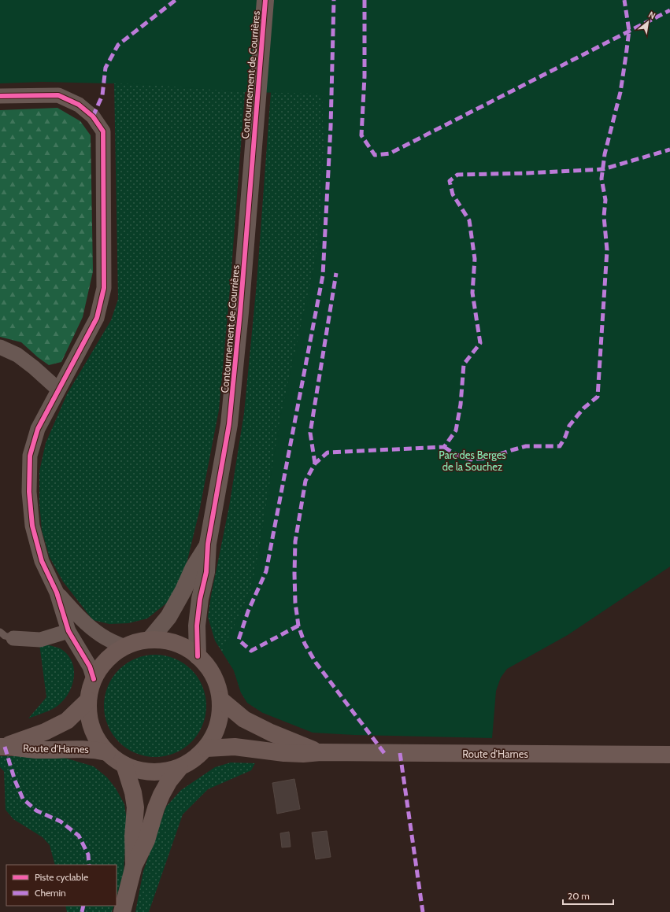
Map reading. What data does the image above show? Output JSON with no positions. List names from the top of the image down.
{
  "streets": {
    "main road": ["Route d'Harnes"],
    "street": ["Contournement de Courrières"]
  },
  "parks": ["Parc des Berges de la Souchez"],
  "legend": ["Piste cyclable", "Chemin"],
  "scale_bar": "20 m",
  "north": "top right"
}
